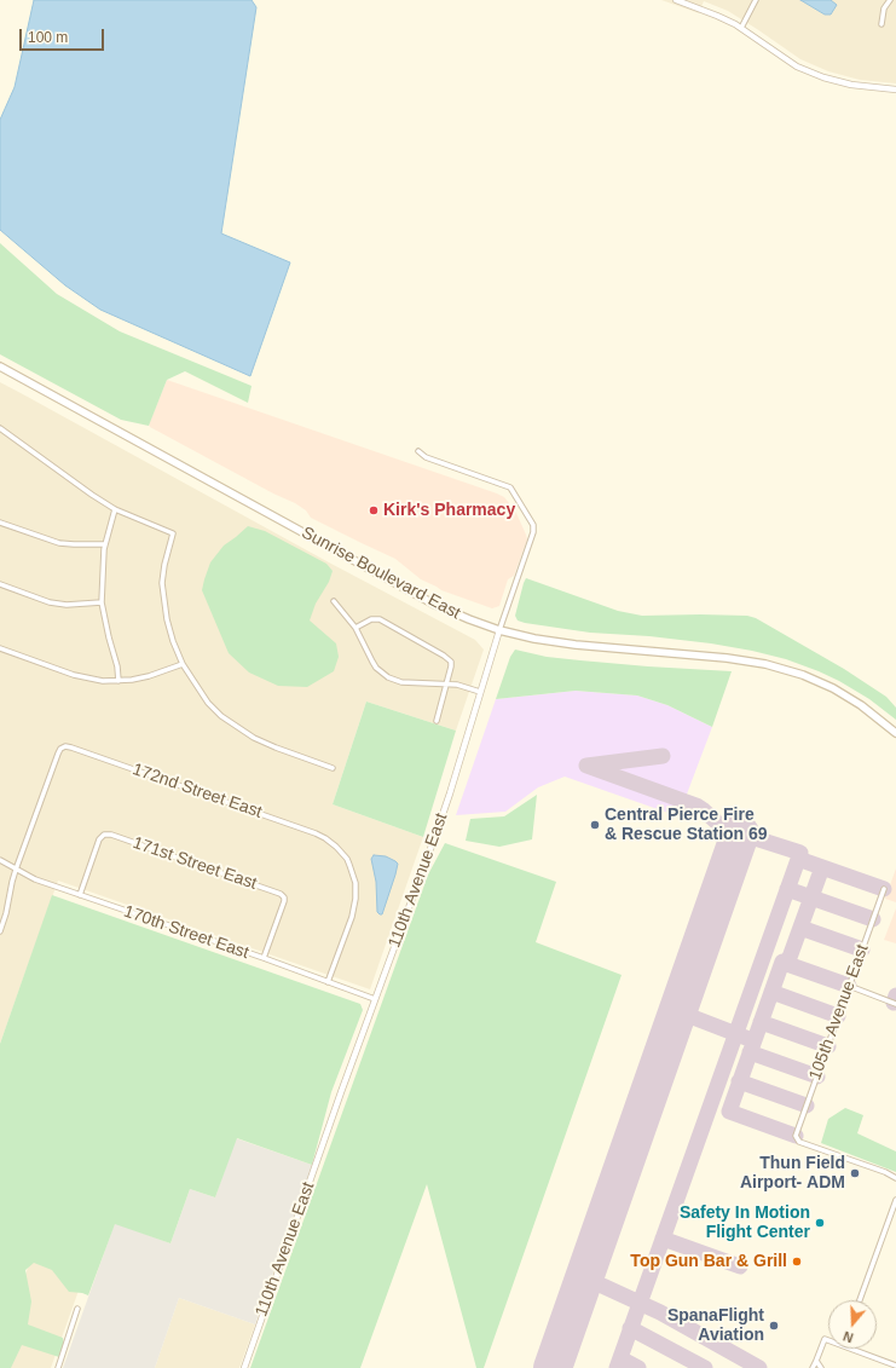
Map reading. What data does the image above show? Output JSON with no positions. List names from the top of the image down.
{
  "streets": {
    "main road": ["Sunrise Boulevard East"],
    "street": [
      "172nd Street East",
      "171st Street East",
      "110th Avenue East",
      "170th Street East",
      "105th Avenue East"
    ]
  },
  "crossings": [
    ["Sunrise Boulevard East", "110th Avenue East"],
    ["172nd Street East", "170th Street East"],
    ["171st Street East", "170th Street East"],
    ["110th Avenue East", "170th Street East"]
  ],
  "places": [
    "Kirk's Pharmacy",
    "Central Pierce Fire & Rescue Station 69",
    "Thun Field Airport- ADM",
    "Safety In Motion Flight Center",
    "Top Gun Bar & Grill",
    "SpanaFlight Aviation"
  ],
  "scale_bar": "100 m",
  "north": "bottom"
}
